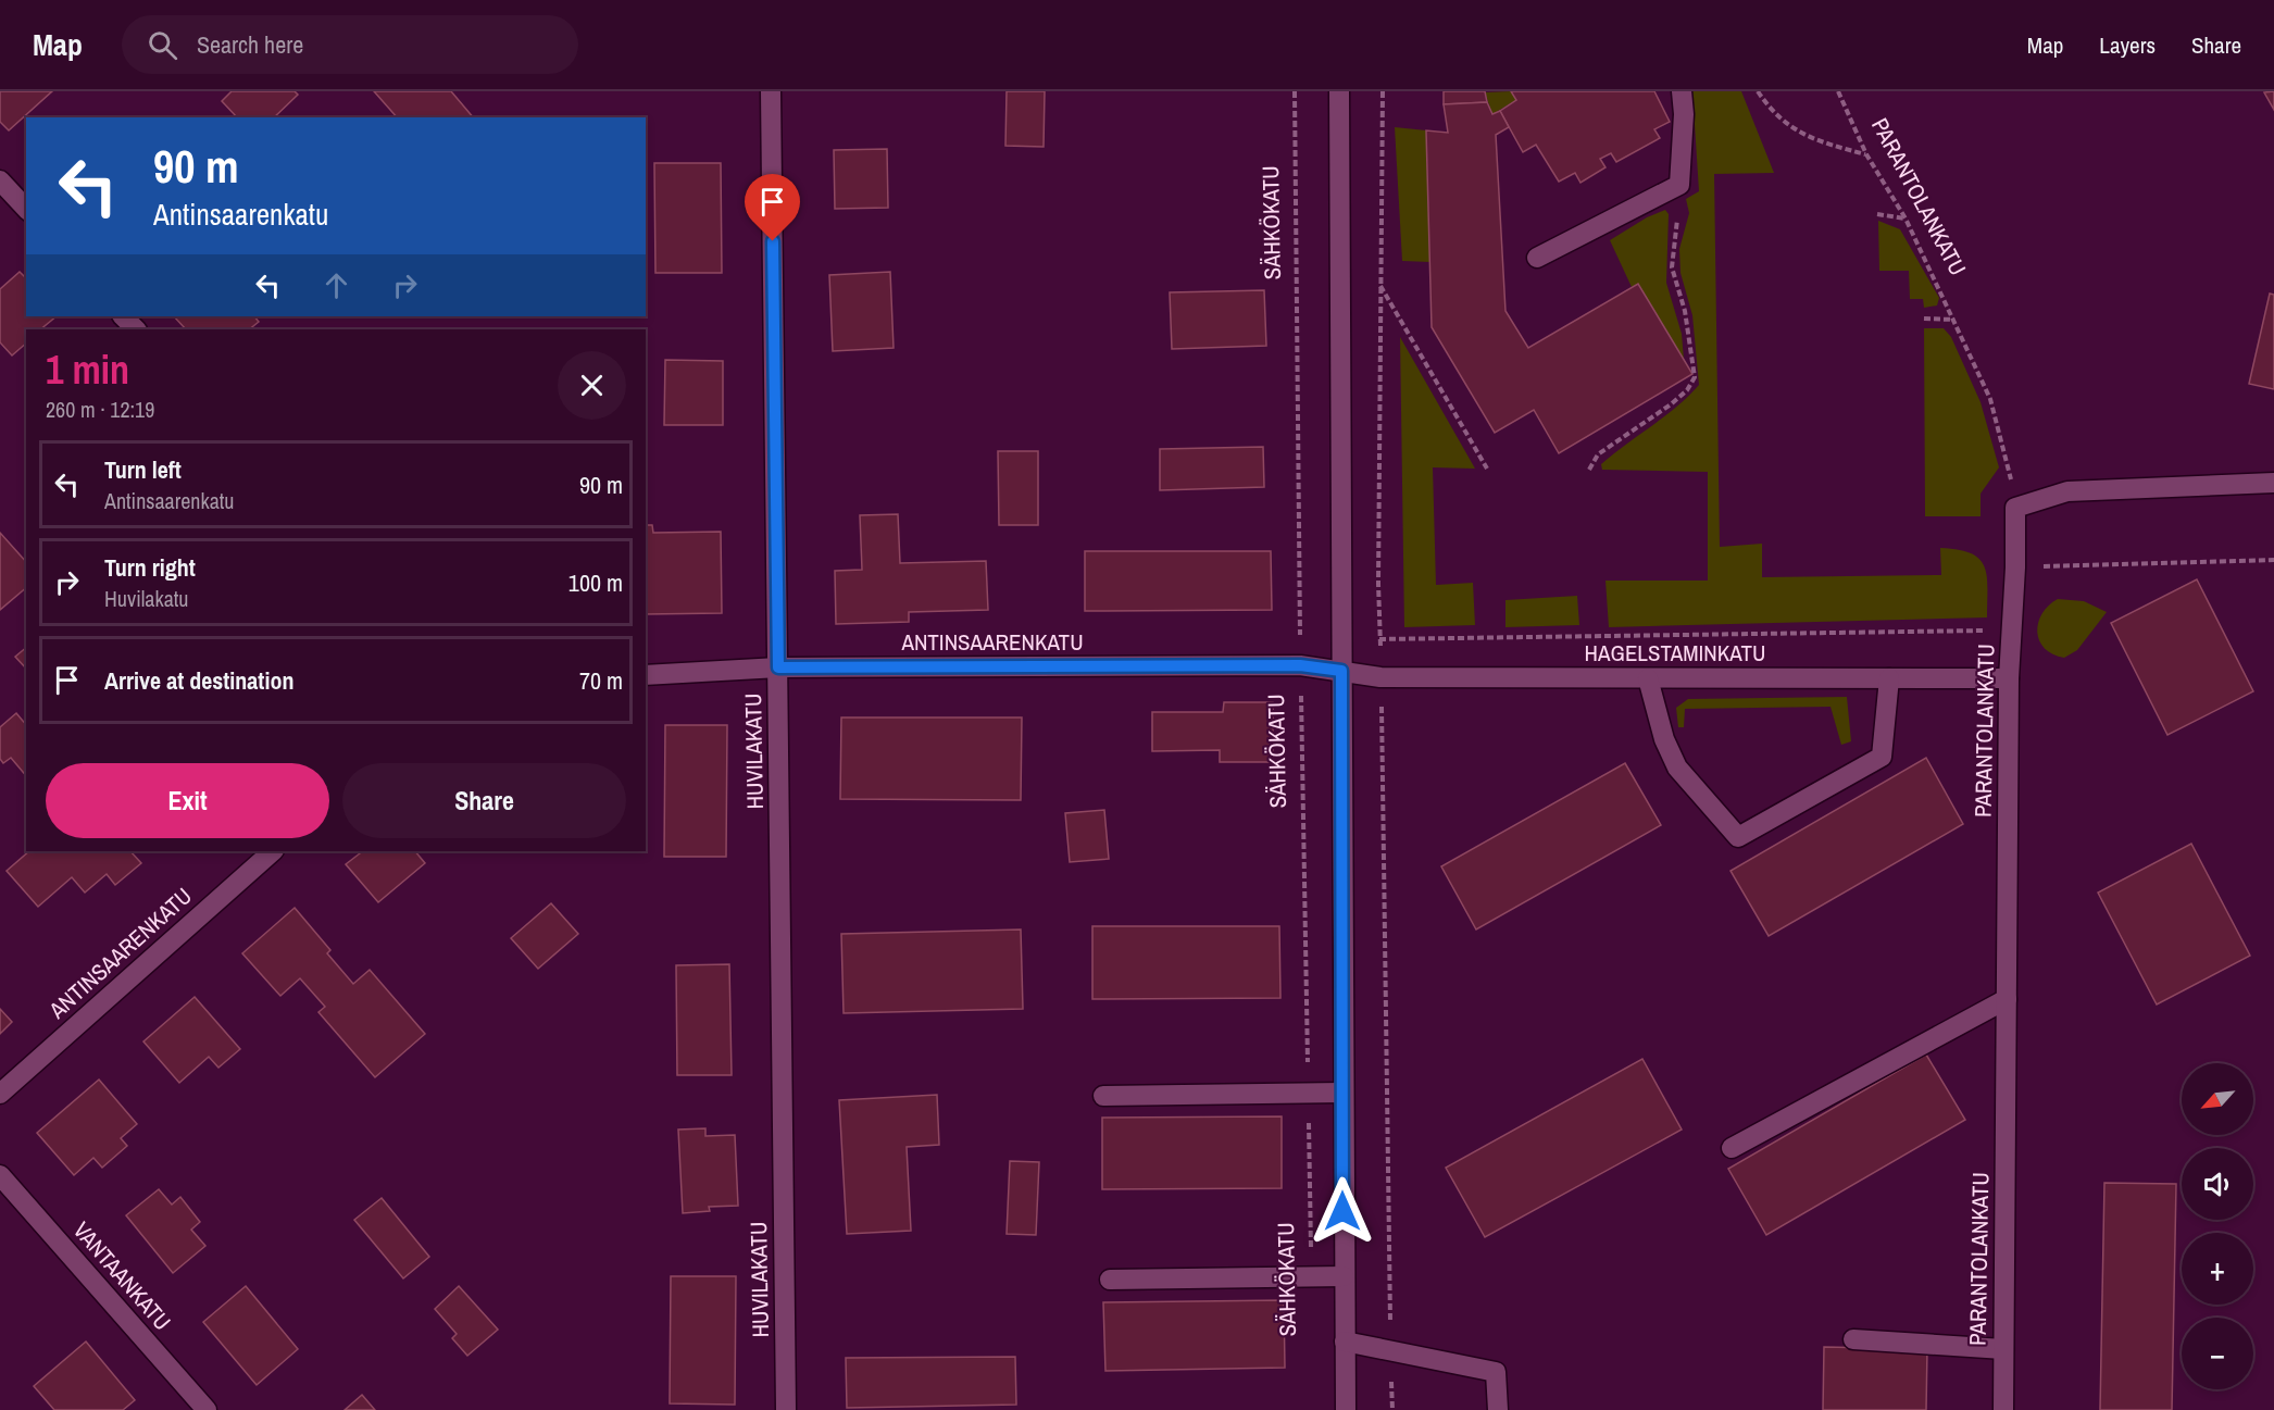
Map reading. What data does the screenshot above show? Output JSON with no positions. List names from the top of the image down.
{
  "streets": {
    "street": [
      "PARANTOLANKATU",
      "ANTINSAARENKATU",
      "HAGELSTAMINKATU",
      "HUVILAKATU",
      "VANTAANKATU"
    ],
    "path": ["SÄHKÖKATU"]
  },
  "crossings": [
    ["PARANTOLANKATU", "HAGELSTAMINKATU"],
    ["SÄHKÖKATU", "ANTINSAARENKATU"],
    ["ANTINSAARENKATU", "HAGELSTAMINKATU"],
    ["ANTINSAARENKATU", "HUVILAKATU"]
  ],
  "north": "bottom left",
  "page": {
    "header": "Map",
    "search": "Search here",
    "nav": ["Map", "Layers", "Share"],
    "turn": ["90 m", "Antinsaarenkatu"],
    "heading": ["1 min", "260 m · 12:19"],
    "list": [
      {
        "name": "Turn left",
        "note": "Antinsaarenkatu",
        "value": "90 m"
      },
      {
        "name": "Turn right",
        "note": "Huvilakatu",
        "value": "100 m"
      },
      {
        "name": "Arrive at destination",
        "value": "70 m"
      }
    ],
    "buttons": ["Exit", "Share"],
    "map_buttons": ["+", "−"]
  }
}
